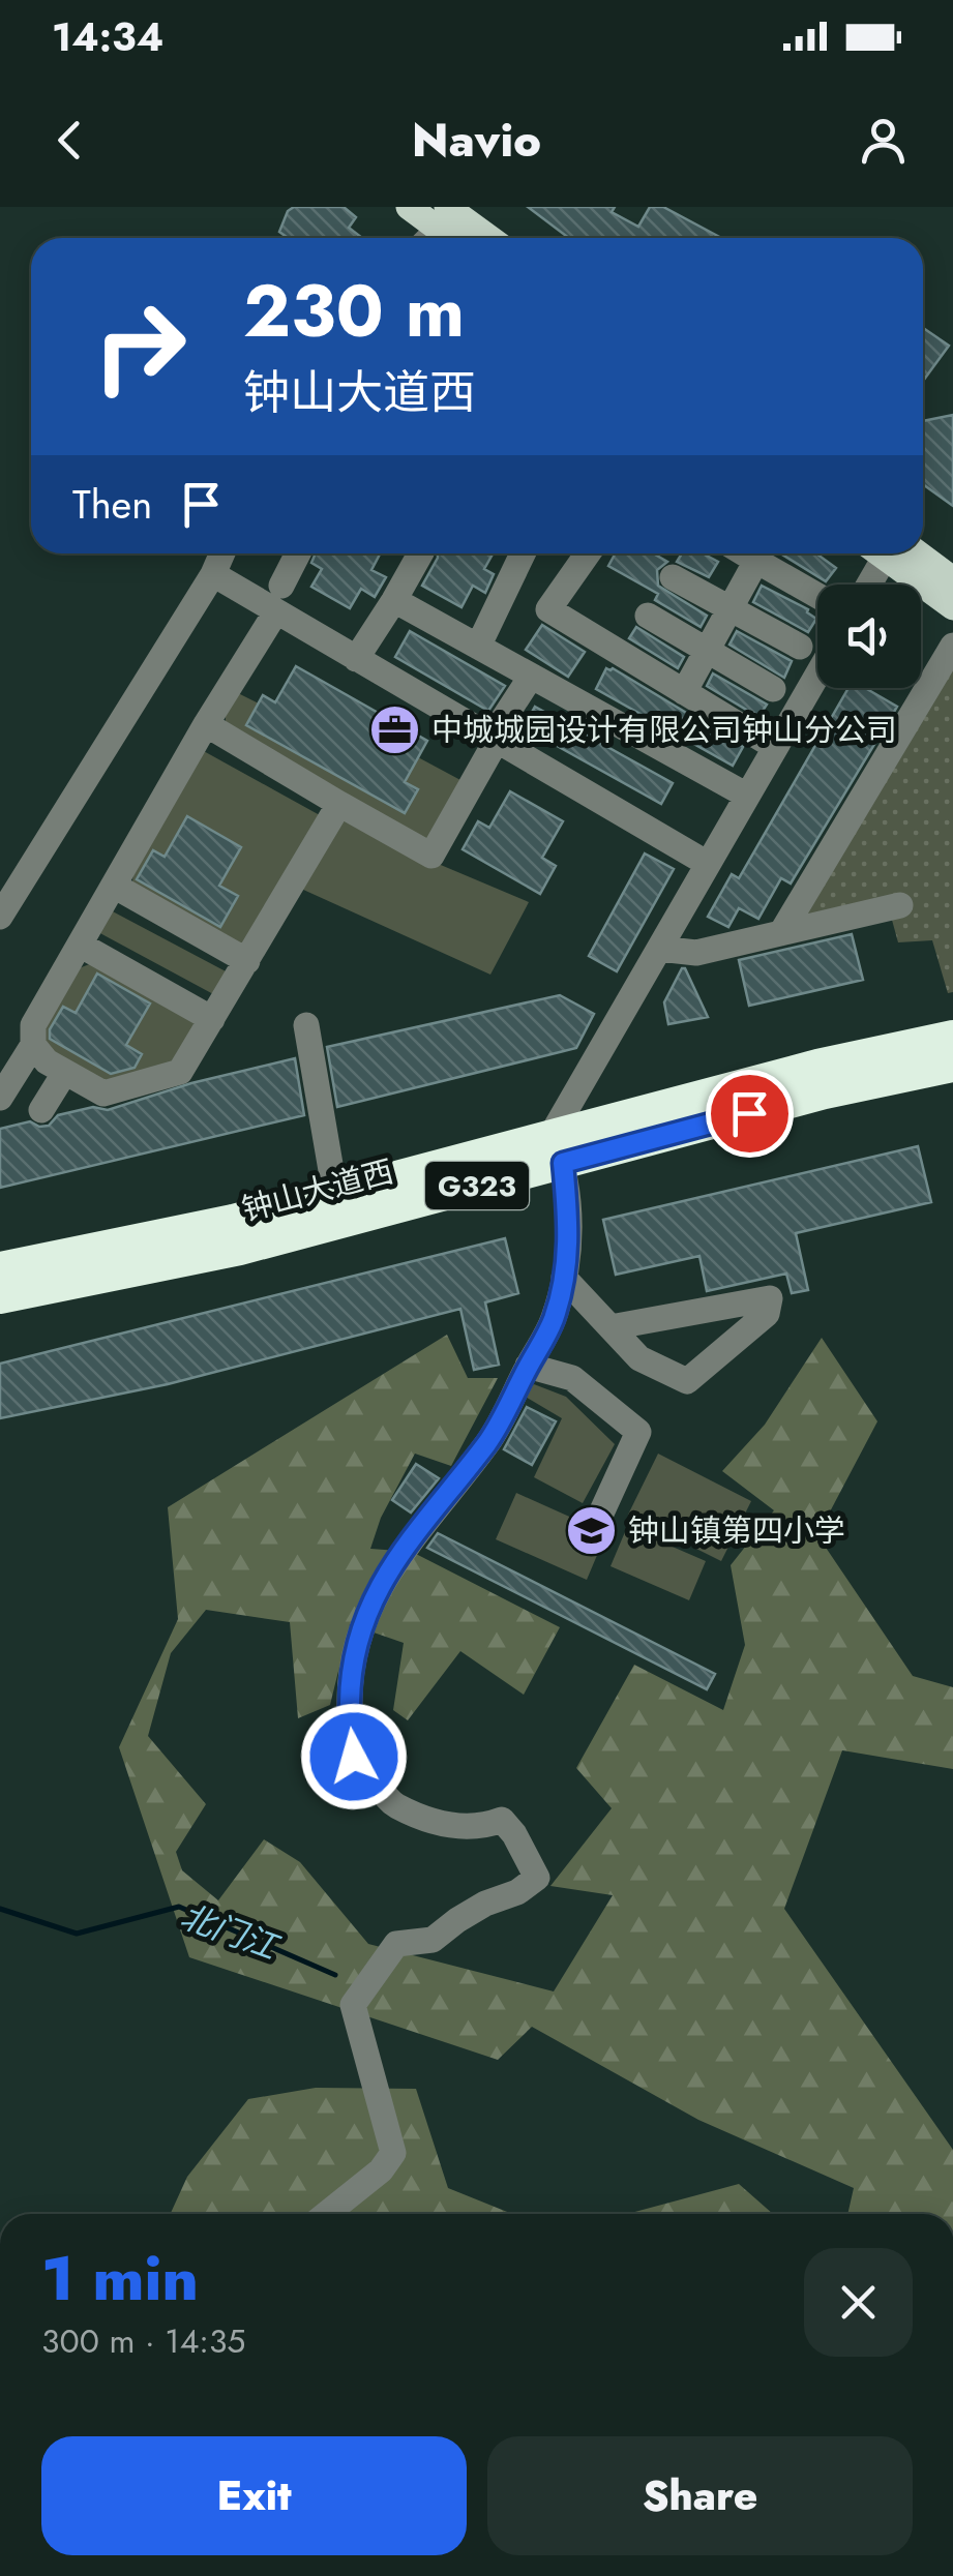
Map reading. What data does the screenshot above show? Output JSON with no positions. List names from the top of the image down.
{
  "streets": {
    "highway": ["G323", "钟山大道西"]
  },
  "water": ["北门江"],
  "places": {
    "office": ["中城城园设计有限公司钟山分公司"],
    "school or university": ["钟山镇第四小学"]
  },
  "page": {
    "status": "14:34",
    "header": "Navio",
    "turn": ["230 m", "钟山大道西"],
    "then": "Then",
    "heading": ["1 min", "300 m · 14:35"],
    "buttons": ["Exit", "Share"]
  }
}
